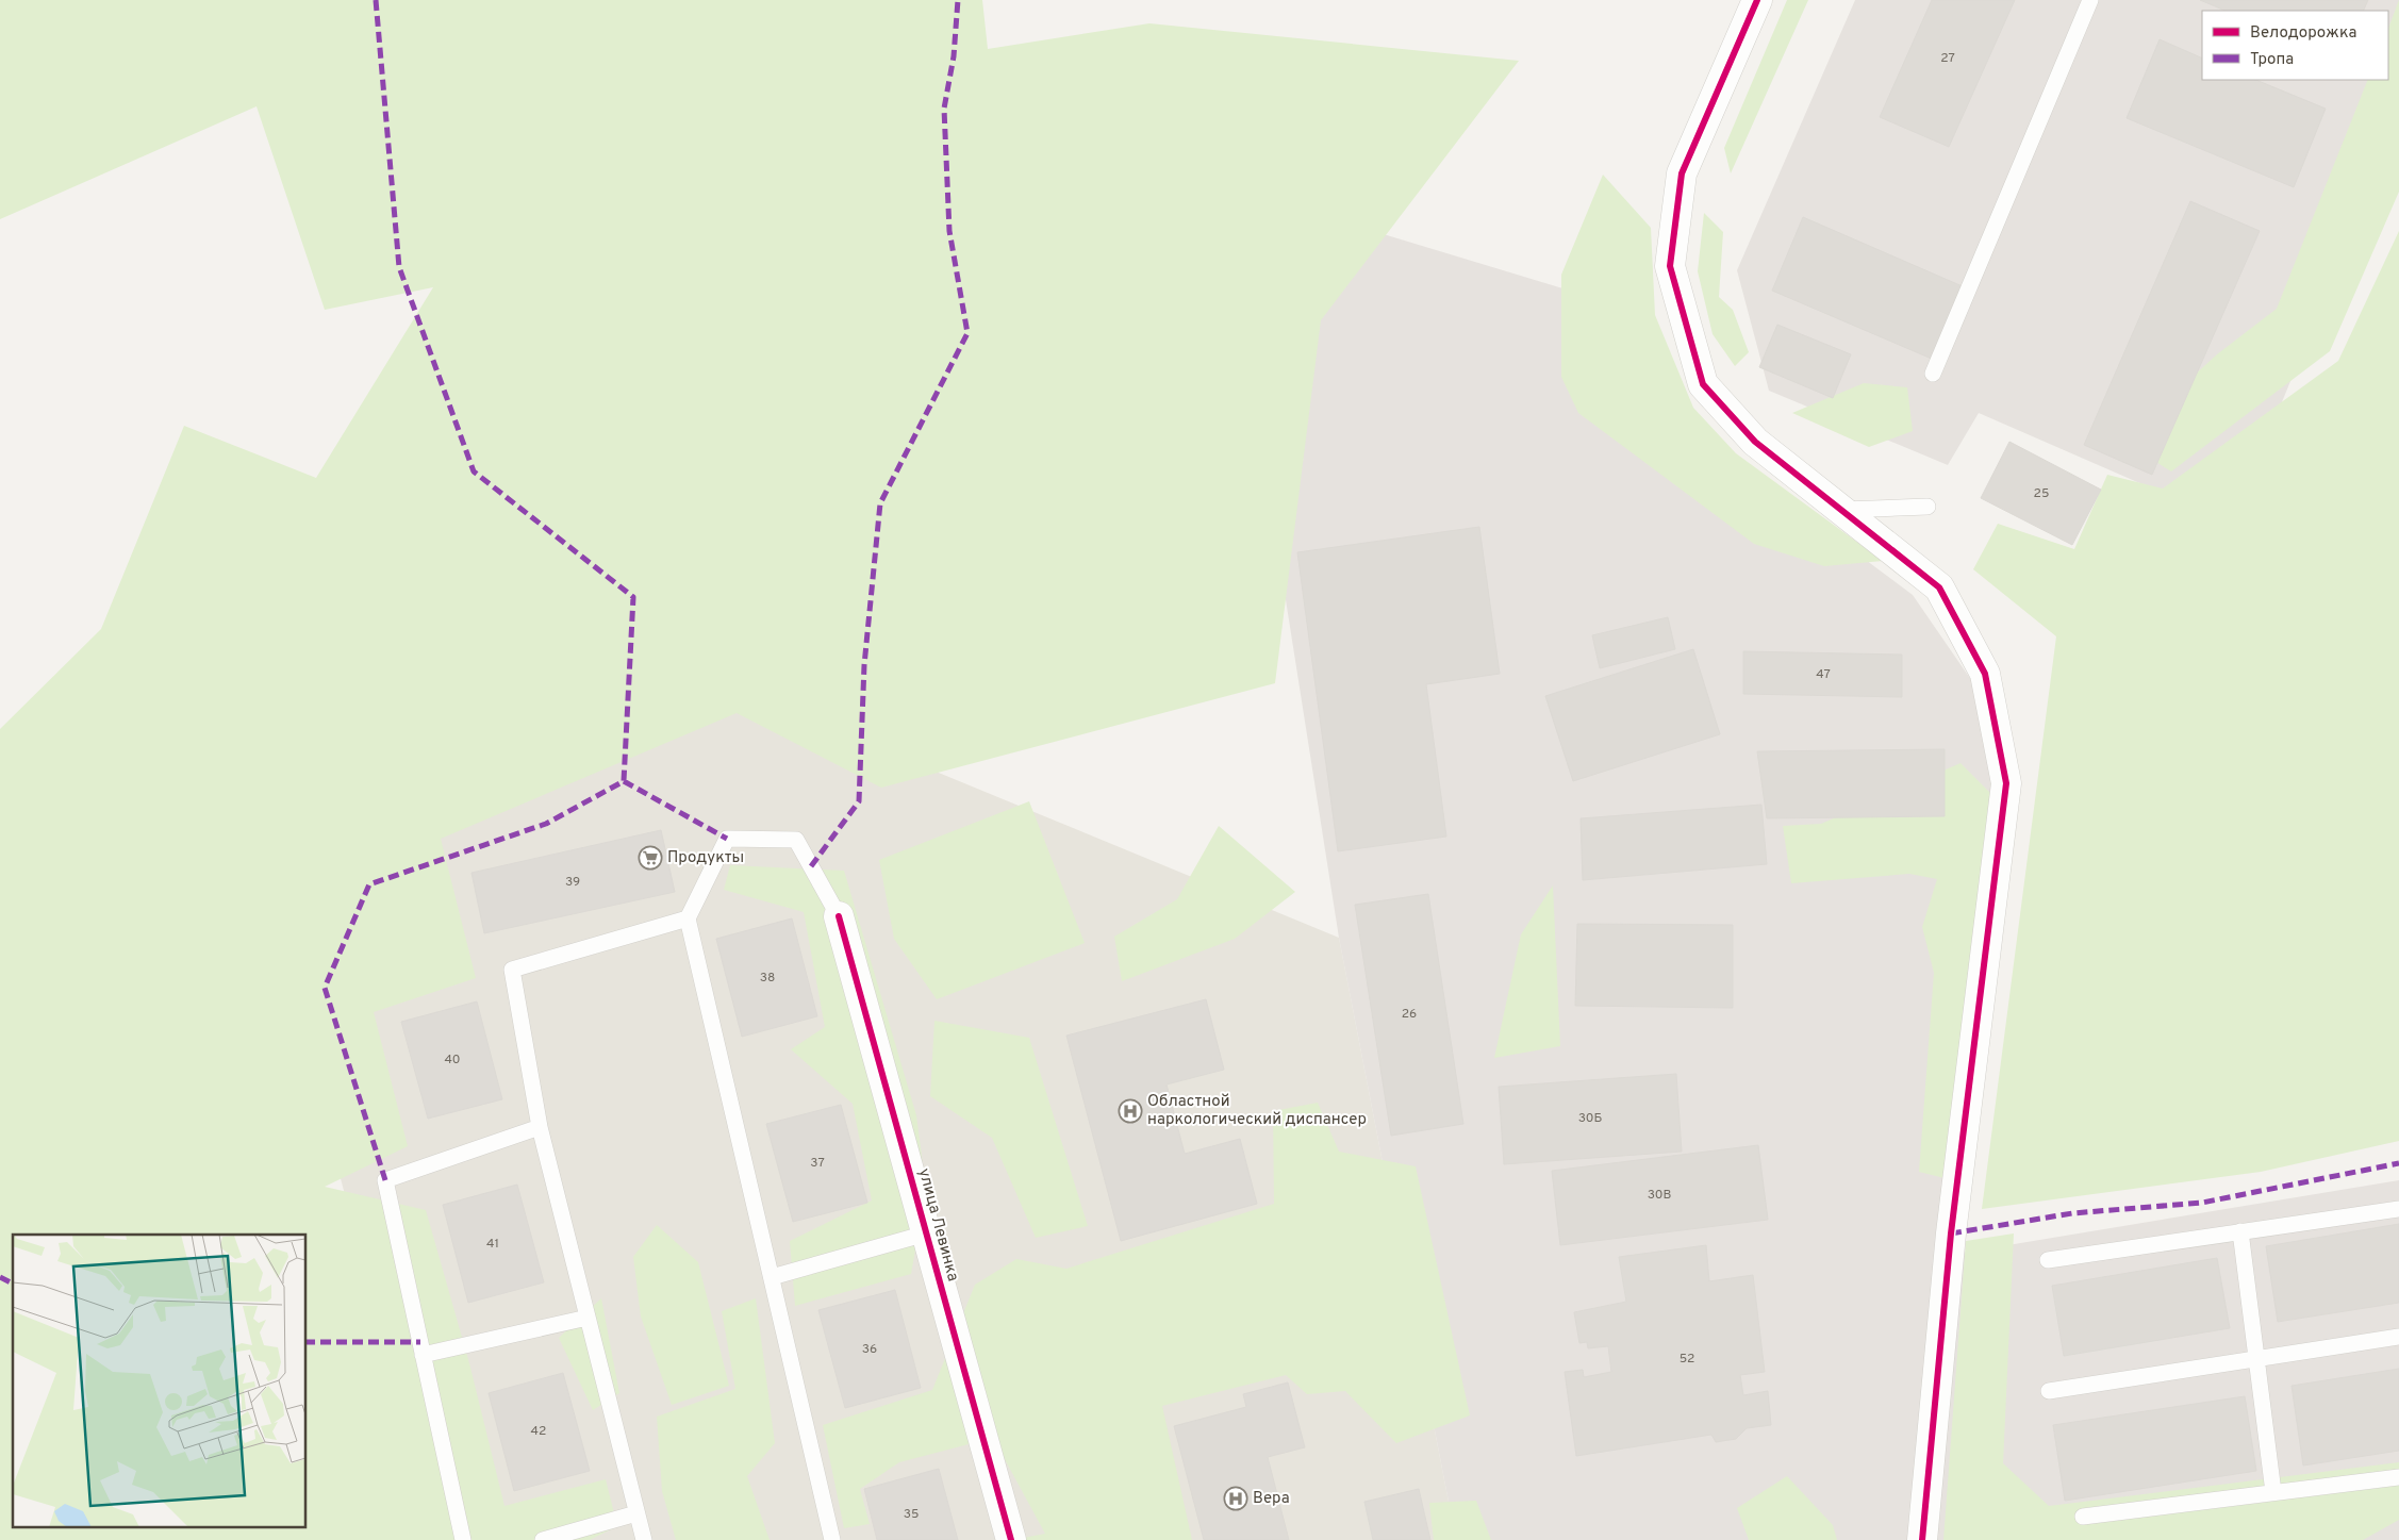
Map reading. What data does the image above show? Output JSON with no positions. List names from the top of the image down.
{
  "streets": {
    "street": ["улица Левинка"]
  },
  "places": {
    "supermarket": ["Продукты"],
    "hospital": ["Областной наркологический диспансер", "Вера"]
  },
  "house_numbers": [
    "27",
    "25",
    "47",
    "39",
    "38",
    "26",
    "40",
    "30Б",
    "37",
    "30В",
    "41",
    "36",
    "52",
    "42",
    "35"
  ],
  "legend": ["Велодорожка", "Тропа"]
}
